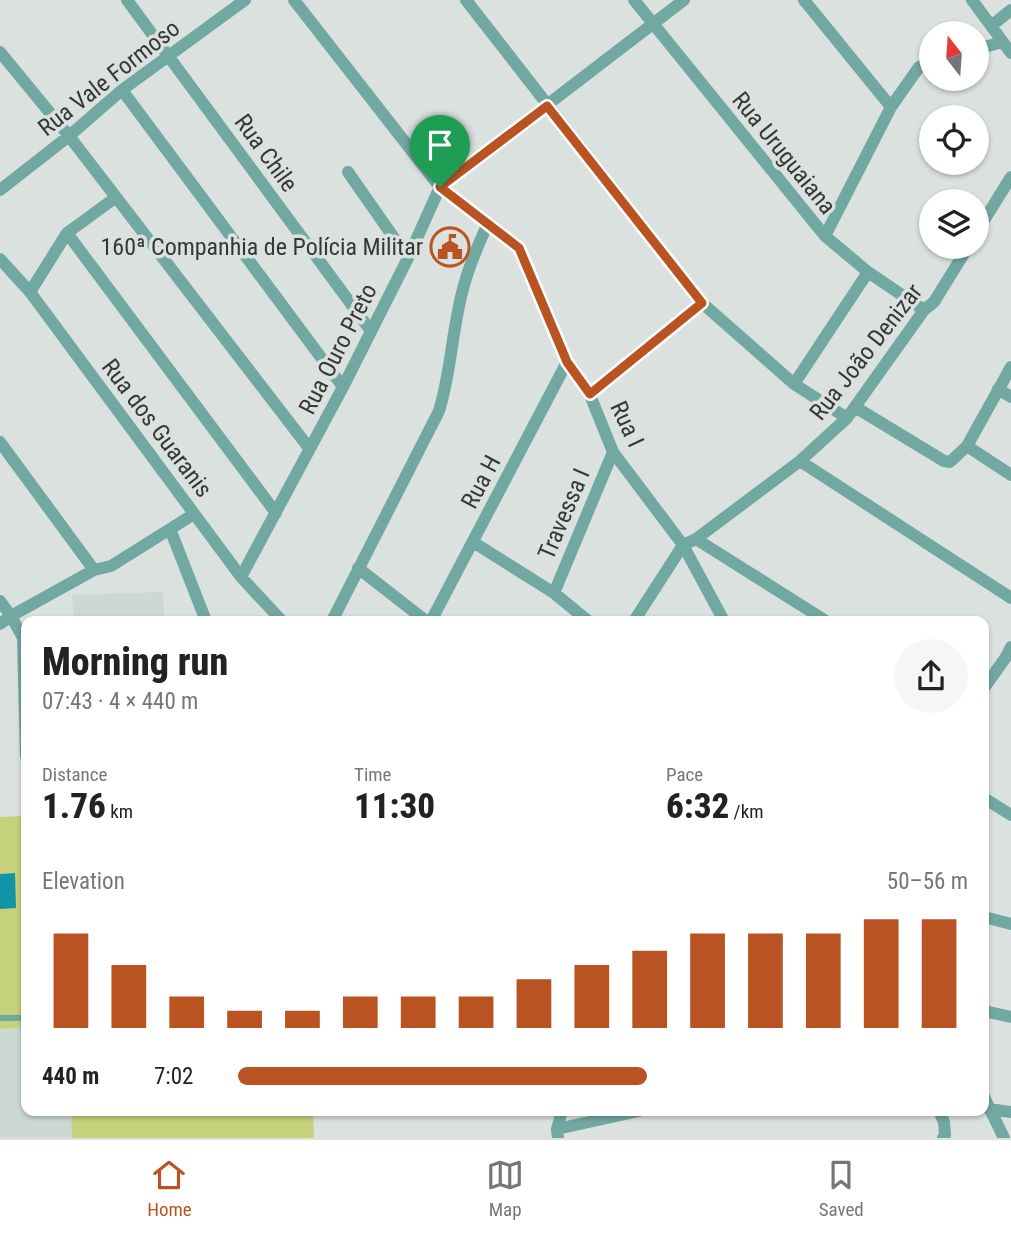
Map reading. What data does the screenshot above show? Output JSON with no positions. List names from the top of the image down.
{
  "streets": {
    "street": [
      "Rua Vale Formoso",
      "Rua Chile",
      "Rua Uruguaiana",
      "Rua Ouro Preto",
      "Rua João Denizar",
      "Rua I",
      "Rua dos Guaranis",
      "Rua H",
      "Travessa I"
    ]
  },
  "crossings": [
    ["Rua Vale Formoso", "Rua Chile"],
    ["Rua Chile", "Rua Ouro Preto"],
    ["Rua Uruguaiana", "Rua Ouro Preto"],
    ["Rua Uruguaiana", "Rua João Denizar"],
    ["Rua Ouro Preto", "Rua I"],
    ["Rua Ouro Preto", "Rua dos Guaranis"],
    ["Rua João Denizar", "Rua I"],
    ["Rua I", "Rua H"],
    ["Rua I", "Travessa I"]
  ],
  "places": {
    "public building": ["160ª Companhia de Polícia Militar"]
  },
  "north": "top",
  "page": {
    "heading": ["Morning run", "07:43 · 4 × 440 m"],
    "stats": [
      ["Distance", "1.76 km"],
      ["Time", "11:30"],
      ["Pace", "6:32 /km"]
    ],
    "chart": ["Elevation", "50–56 m"],
    "list": [
      {
        "name": "440 m",
        "note": "7:02"
      }
    ],
    "tabs": ["Home", "Map", "Saved"]
  }
}
